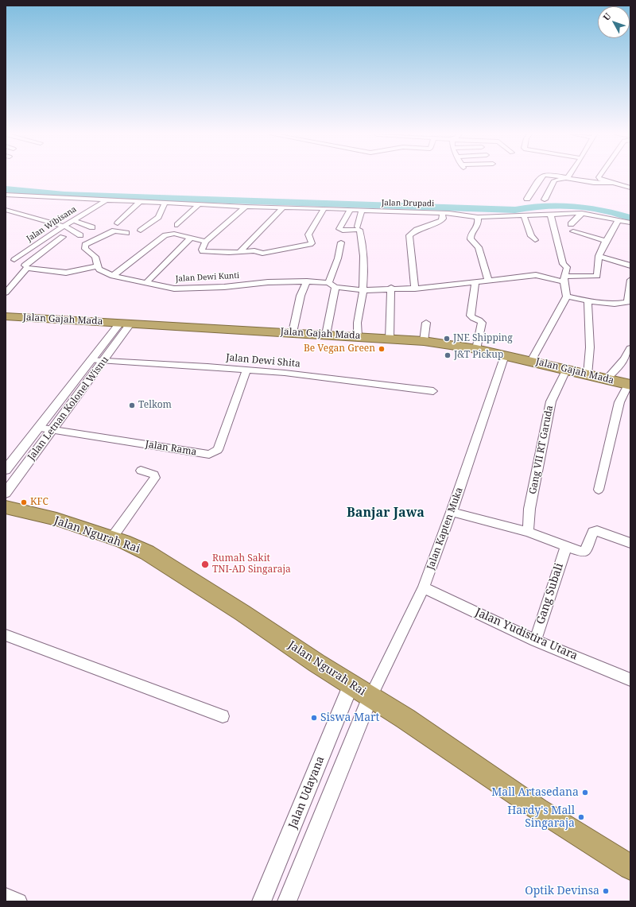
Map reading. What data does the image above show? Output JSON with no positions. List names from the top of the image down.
{
  "streets": {
    "highway": ["Jalan Gajah Mada", "Jalan Ngurah Rai"],
    "street": [
      "Jalan Drupadi",
      "Jalan Wibisana",
      "Jalan Dewi Kunti",
      "Jalan Dewi Shita",
      "Jalan Letnan Kolonel Wisnu",
      "Jalan Rama",
      "Gang VII RT Garuda",
      "Jalan Kapten Muka",
      "Gang Subali",
      "Jalan Yudistira Utara",
      "Jalan Udayana"
    ]
  },
  "crossings": [
    ["Jalan Drupadi", "Jalan Wibisana"],
    ["Jalan Gajah Mada", "Jalan Letnan Kolonel Wisnu"],
    ["Jalan Gajah Mada", "Gang VII RT Garuda"],
    ["Jalan Gajah Mada", "Jalan Kapten Muka"],
    ["Jalan Dewi Shita", "Jalan Letnan Kolonel Wisnu"],
    ["Jalan Dewi Shita", "Jalan Rama"],
    ["Jalan Letnan Kolonel Wisnu", "Jalan Rama"],
    ["Jalan Letnan Kolonel Wisnu", "Jalan Ngurah Rai"],
    ["Jalan Kapten Muka", "Jalan Ngurah Rai"],
    ["Jalan Kapten Muka", "Jalan Yudistira Utara"],
    ["Jalan Ngurah Rai", "Jalan Udayana"],
    ["Gang Subali", "Jalan Yudistira Utara"]
  ],
  "districts": ["Banjar Jawa"],
  "places": [
    "JNE Shipping",
    "Be Vegan Green",
    "J&T Pickup",
    "Telkom",
    "KFC",
    "Rumah Sakit TNI-AD Singaraja",
    "Siswa Mart",
    "Mall Artasedana",
    "Hardy's Mall Singaraja",
    "Optik Devinsa"
  ],
  "north": "top left"
}
